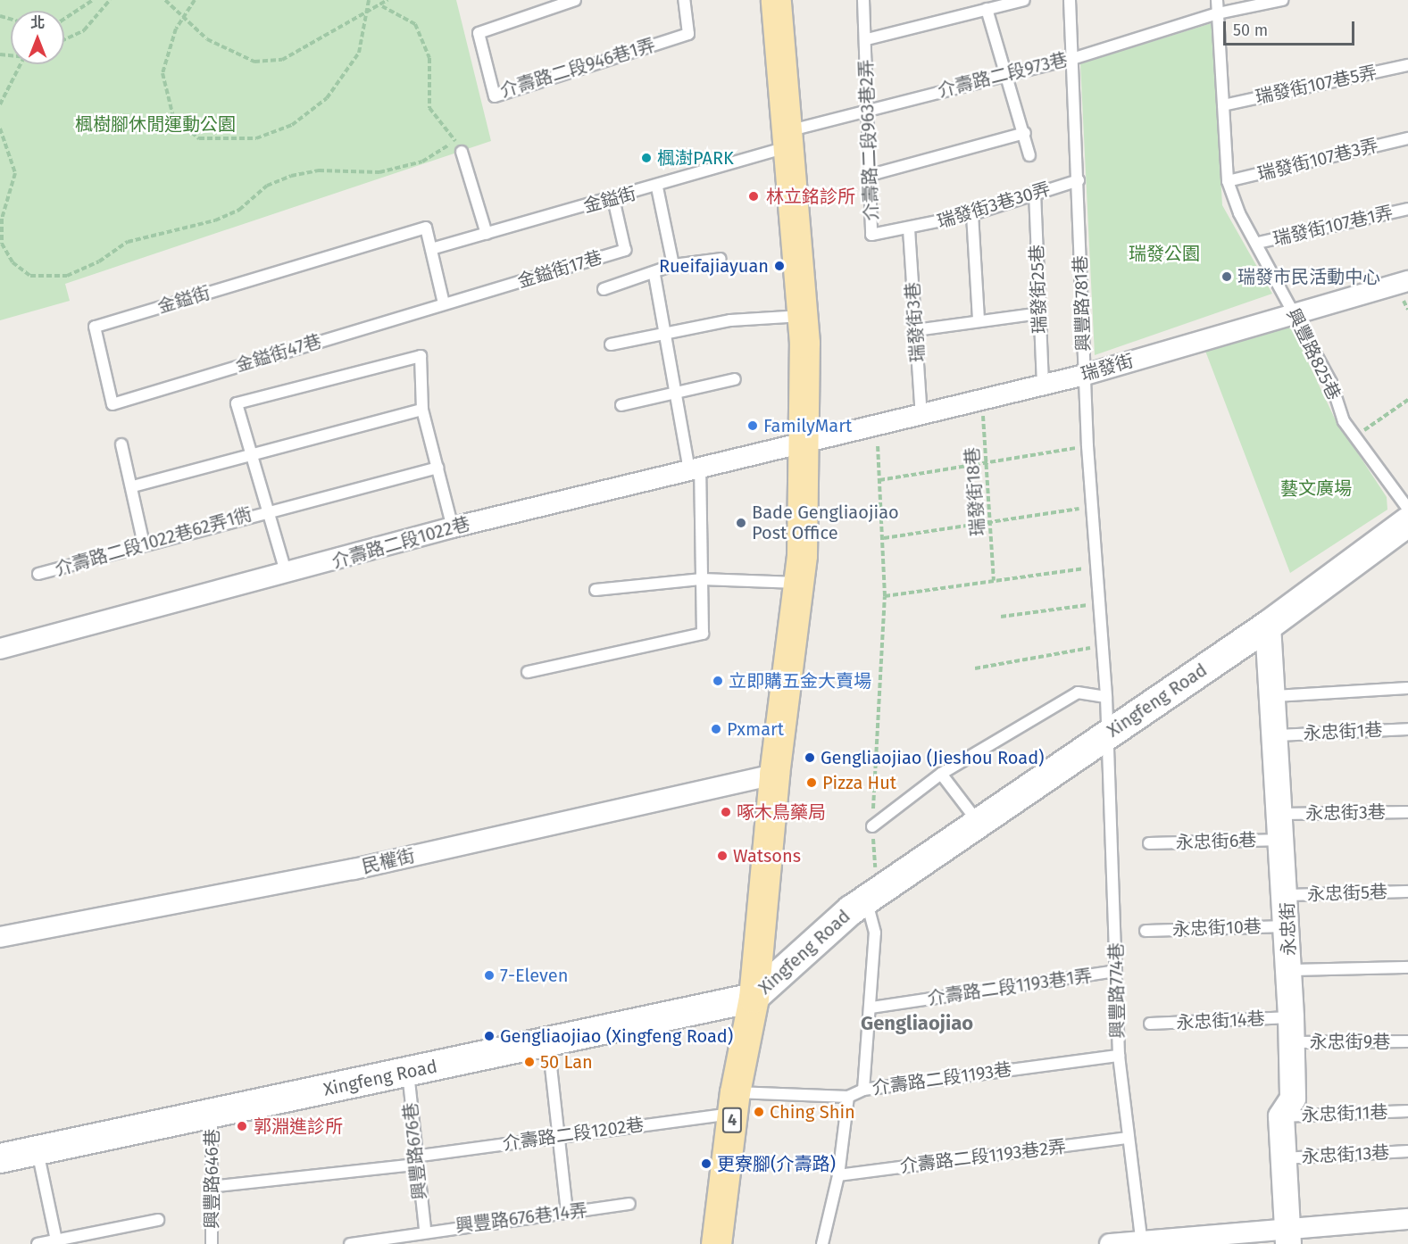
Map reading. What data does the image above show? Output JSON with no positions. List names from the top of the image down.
{
  "streets": {
    "main road": ["Xingfeng Road", "4"],
    "street": [
      "瑞發街",
      "介壽路二段1022巷",
      "民權街",
      "永忠街"
    ],
    "lane": [
      "介壽路二段946巷1弄",
      "介壽路二段973巷",
      "瑞發街107巷5弄",
      "介壽路二段963巷2弄",
      "瑞發街107巷3弄",
      "金鎰街",
      "瑞發街3巷30弄",
      "瑞發街107巷1弄",
      "金鎰街17巷",
      "瑞發街25巷",
      "興豐路781巷",
      "瑞發街3巷",
      "金鎰街47巷",
      "興豐路825巷",
      "介壽路二段1022巷62弄1衖",
      "永忠街1巷",
      "永忠街3巷",
      "永忠街6巷",
      "永忠街5巷",
      "永忠街10巷",
      "介壽路二段1193巷1弄",
      "興豐路774巷",
      "永忠街14巷",
      "永忠街9巷",
      "介壽路二段1193巷",
      "永忠街11巷",
      "介壽路二段1202巷",
      "興豐路676巷",
      "永忠街13巷",
      "介壽路二段1193巷2弄",
      "興豐路646巷",
      "興豐路676巷14弄"
    ],
    "path": ["瑞發街18巷"]
  },
  "crossings": [
    ["介壽路二段973巷", "介壽路二段963巷2弄"],
    ["介壽路二段973巷", "金鎰街"],
    ["介壽路二段973巷", "興豐路781巷"],
    ["介壽路二段973巷", "興豐路825巷"],
    ["介壽路二段973巷", "4"],
    ["瑞發街107巷5弄", "興豐路825巷"],
    ["介壽路二段963巷2弄", "瑞發街3巷30弄"],
    ["介壽路二段963巷2弄", "瑞發街3巷"],
    ["瑞發街107巷3弄", "興豐路825巷"],
    ["金鎰街", "金鎰街17巷"],
    ["金鎰街", "金鎰街47巷"],
    ["金鎰街", "4"],
    ["瑞發街3巷30弄", "瑞發街25巷"],
    ["瑞發街3巷30弄", "興豐路781巷"],
    ["瑞發街3巷30弄", "瑞發街3巷"],
    ["瑞發街107巷1弄", "興豐路825巷"],
    ["金鎰街17巷", "金鎰街47巷"],
    ["瑞發街25巷", "瑞發街"],
    ["興豐路781巷", "瑞發街"],
    ["興豐路781巷", "Xingfeng Road"],
    ["興豐路781巷", "興豐路774巷"],
    ["瑞發街3巷", "瑞發街"],
    ["興豐路825巷", "瑞發街"],
    ["瑞發街", "瑞發街18巷"],
    ["瑞發街", "介壽路二段1022巷"],
    ["瑞發街", "4"],
    ["介壽路二段1022巷", "4"],
    ["Xingfeng Road", "永忠街"],
    ["Xingfeng Road", "興豐路774巷"],
    ["Xingfeng Road", "4"],
    ["Xingfeng Road", "興豐路676巷"],
    ["Xingfeng Road", "興豐路646巷"],
    ["永忠街1巷", "永忠街"],
    ["永忠街3巷", "永忠街"],
    ["永忠街6巷", "永忠街"],
    ["民權街", "4"],
    ["永忠街5巷", "永忠街"],
    ["永忠街10巷", "永忠街"],
    ["永忠街", "永忠街14巷"],
    ["永忠街", "永忠街9巷"],
    ["永忠街", "永忠街11巷"],
    ["永忠街", "永忠街13巷"],
    ["介壽路二段1193巷1弄", "興豐路774巷"],
    ["興豐路774巷", "介壽路二段1193巷"],
    ["興豐路774巷", "介壽路二段1193巷2弄"],
    ["永忠街14巷", "永忠街9巷"],
    ["介壽路二段1193巷", "4"],
    ["介壽路二段1193巷", "介壽路二段1202巷"],
    ["4", "介壽路二段1202巷"],
    ["介壽路二段1202巷", "興豐路676巷"],
    ["介壽路二段1202巷", "興豐路646巷"],
    ["興豐路676巷", "興豐路676巷14弄"]
  ],
  "districts": ["Gengliaojiao"],
  "parks": ["楓樹腳休閒運動公園", "瑞發公園", "藝文廣場"],
  "places": [
    "楓澍PARK",
    "林立銘診所",
    "Rueifajiayuan",
    "瑞發市民活動中心",
    "FamilyMart",
    "Bade Gengliaojiao Post Office",
    "立即購五金大賣場",
    "Pxmart",
    "Gengliaojiao (Jieshou Road)",
    "Pizza Hut",
    "啄木鳥藥局",
    "Watsons",
    "7-Eleven",
    "Gengliaojiao (Xingfeng Road)",
    "50 Lan",
    "Ching Shin",
    "郭淵進診所",
    "更寮腳(介壽路)"
  ],
  "scale_bar": "50 m",
  "north": "top"
}
